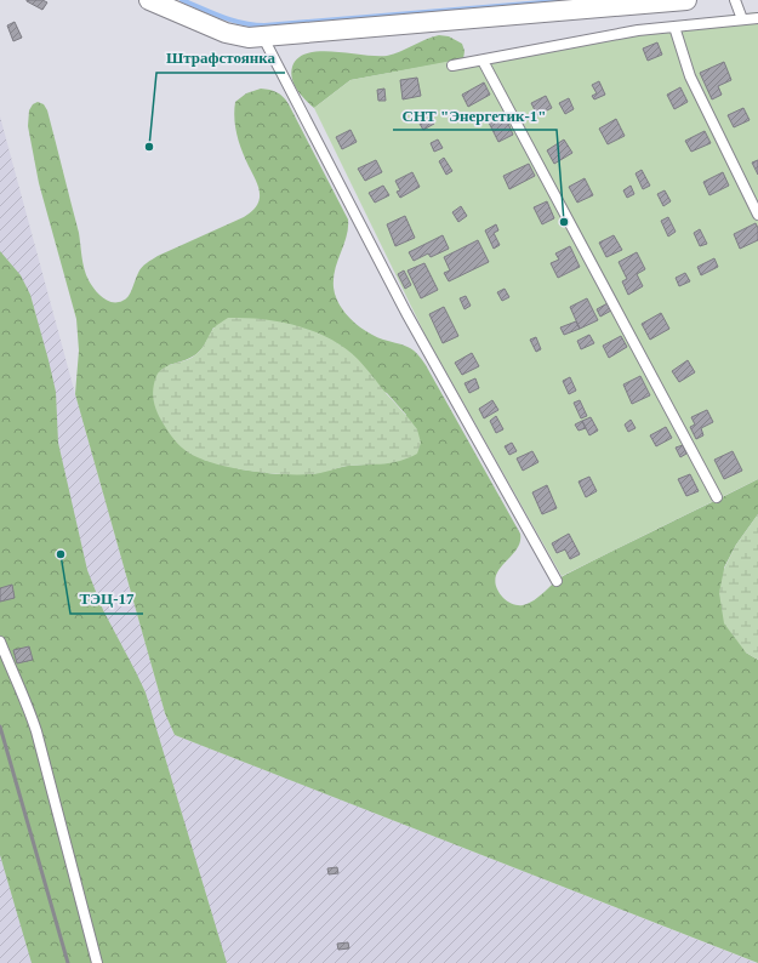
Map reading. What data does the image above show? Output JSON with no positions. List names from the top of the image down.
{
  "places": ["Штрафстоянка", "СНТ \"Энергетик-1\"", "ТЭЦ-17"]
}
